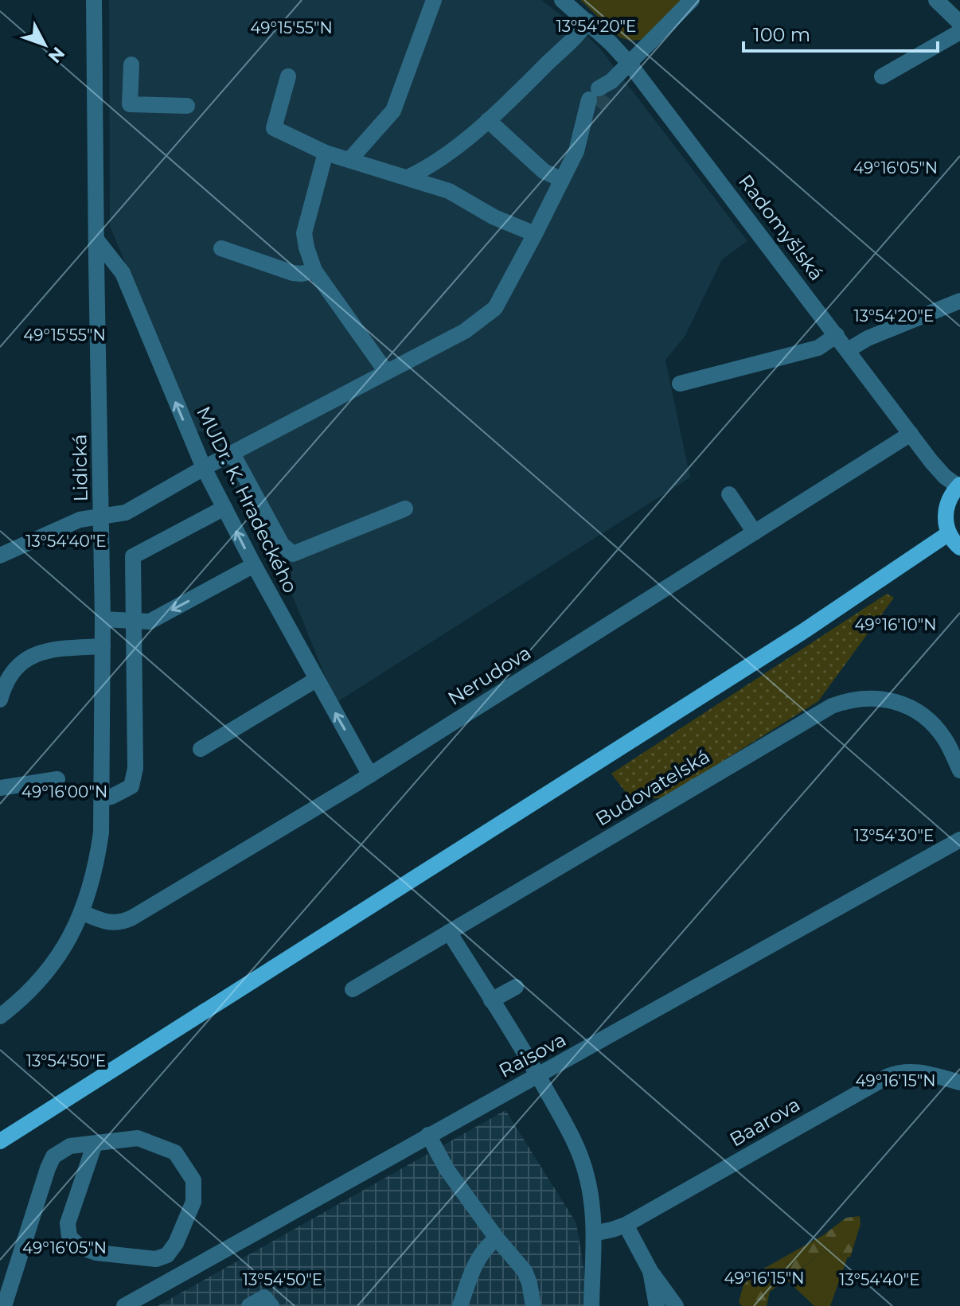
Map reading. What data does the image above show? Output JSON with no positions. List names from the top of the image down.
{
  "streets": {
    "street": [
      "Radomyšlská",
      "Lidická",
      "MUDr. K. Hradeckého",
      "Nerudova",
      "Budovatelská",
      "Raisova",
      "Baarova"
    ]
  },
  "crossings": [
    ["Radomyšlská", "Nerudova"],
    ["Lidická", "MUDr. K. Hradeckého"],
    ["Lidická", "Nerudova"],
    ["MUDr. K. Hradeckého", "Nerudova"]
  ],
  "one_way": ["MUDr. K. Hradeckého"],
  "scale_bar": "100 m",
  "north": "bottom right",
  "coordinates": [
    "13°54'20\"E",
    "49°15'55\"N",
    "49°16'05\"N",
    "13°54'40\"E",
    "49°16'10\"N",
    "49°16'00\"N",
    "13°54'30\"E",
    "13°54'50\"E",
    "49°16'15\"N"
  ]
}
